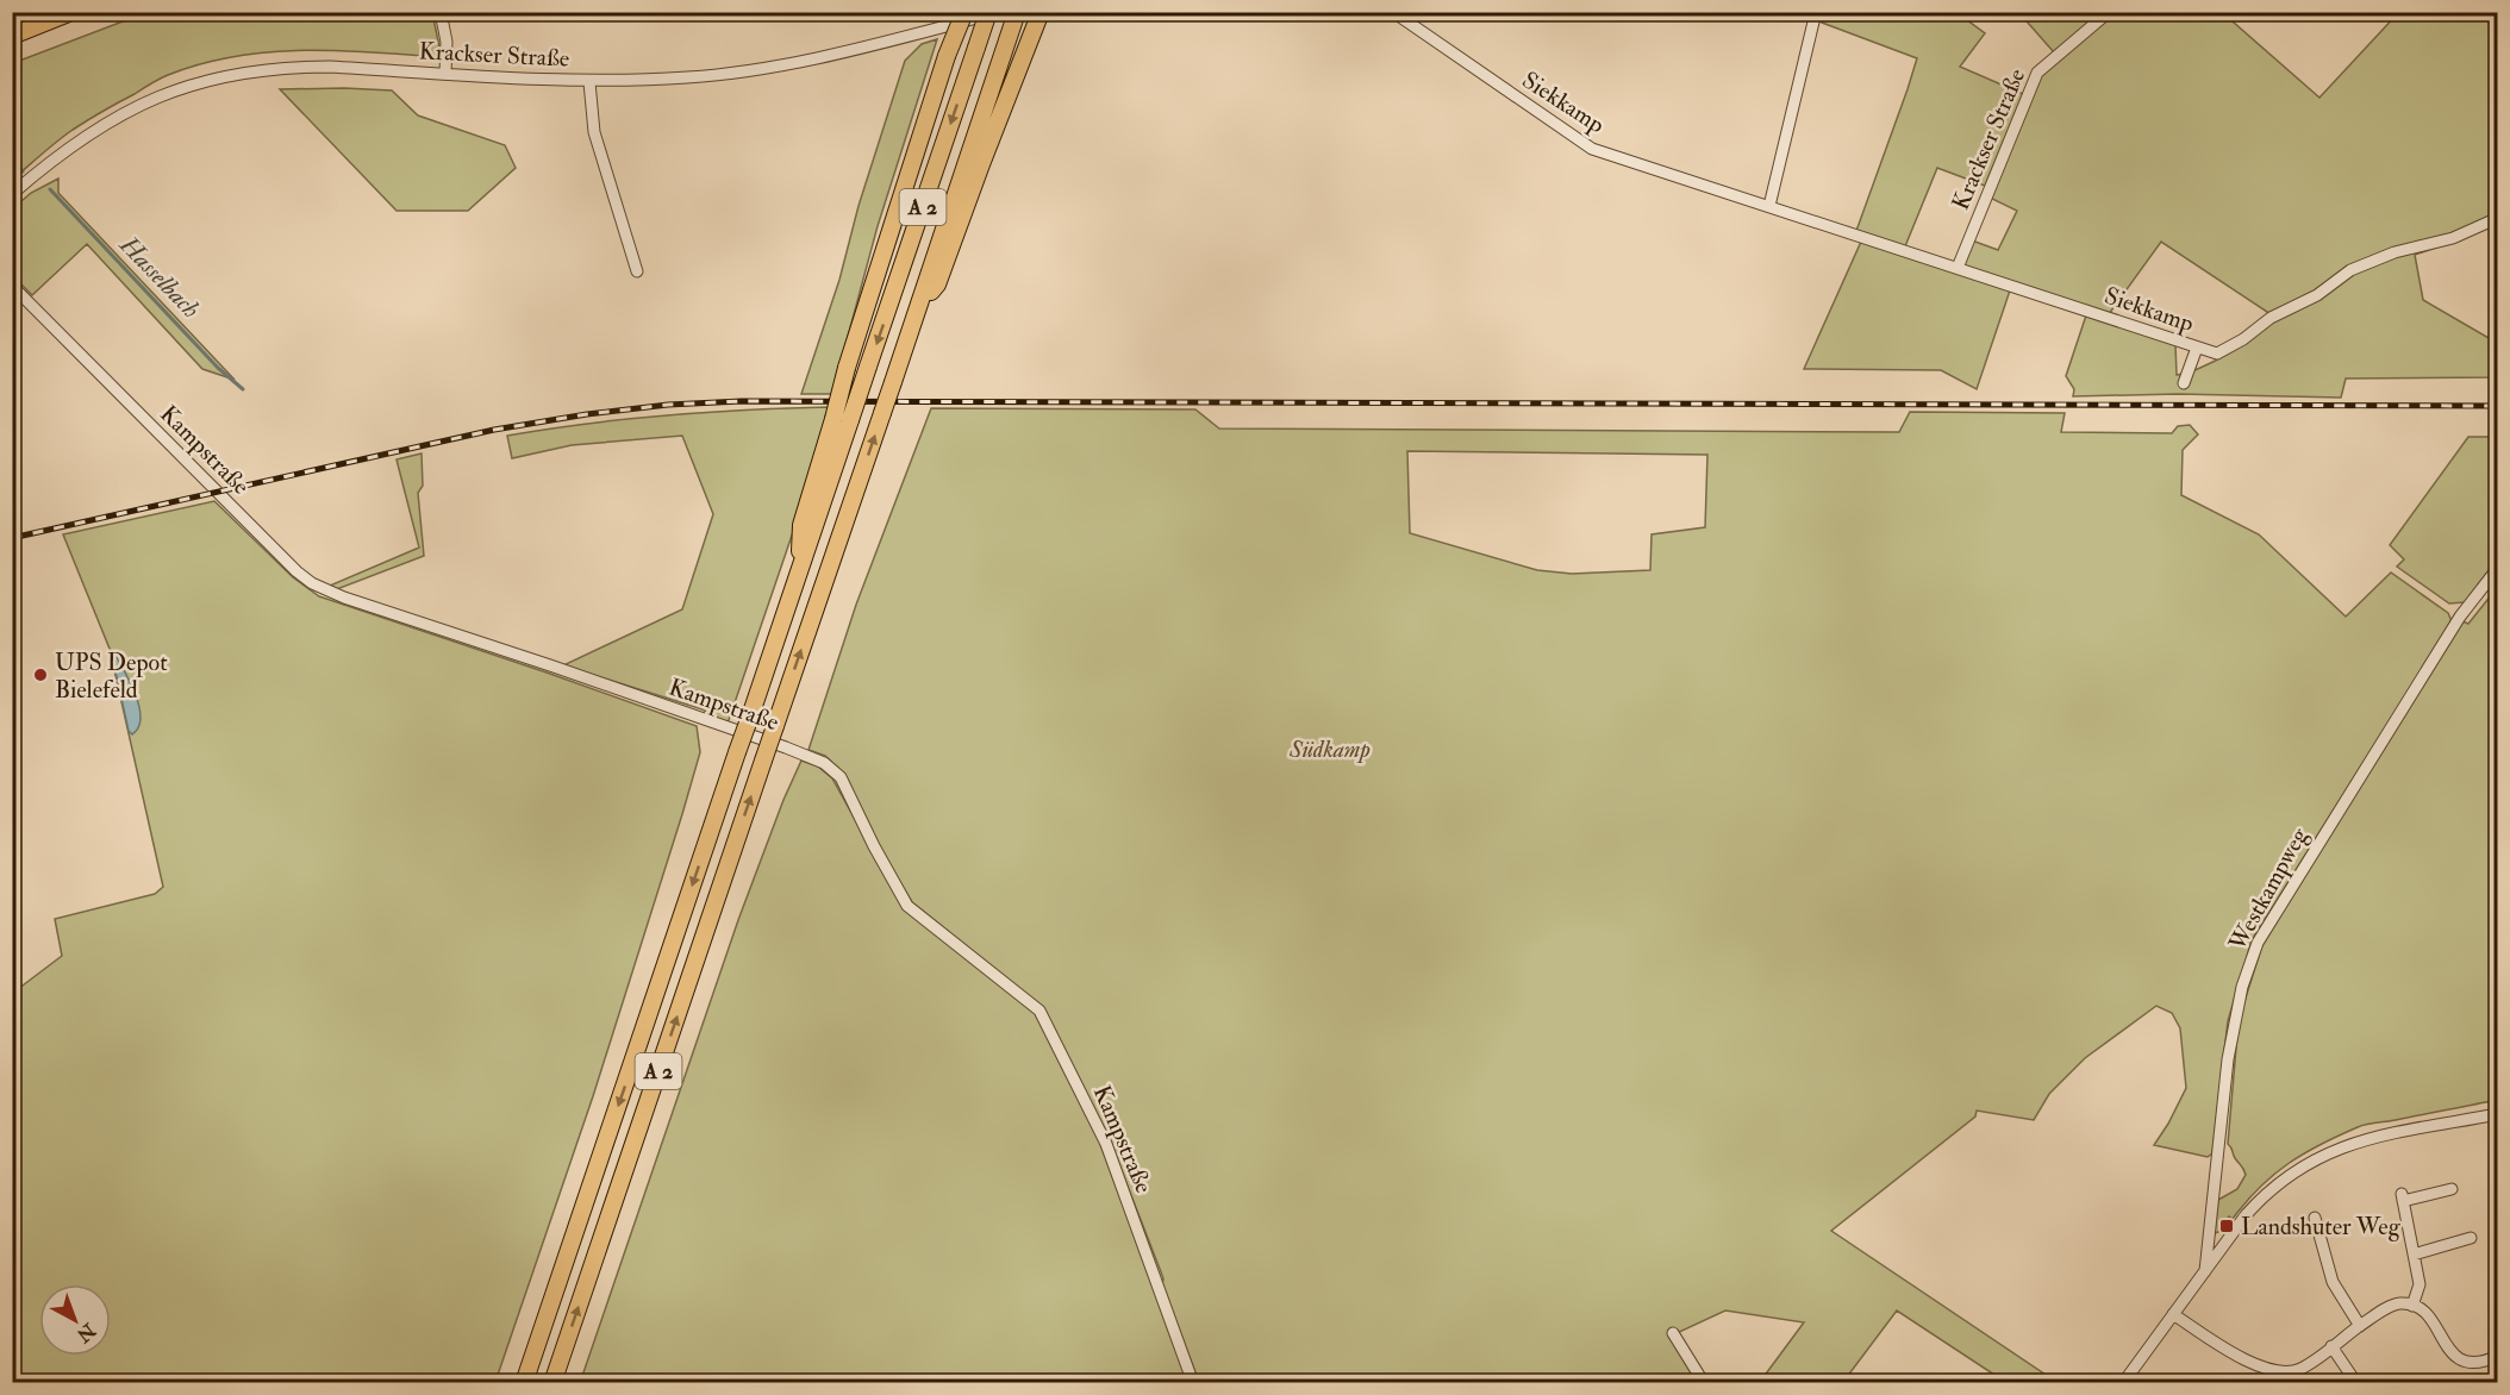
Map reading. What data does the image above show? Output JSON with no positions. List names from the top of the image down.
{
  "streets": {
    "highway": ["A 2"],
    "street": [
      "Krackser Straße",
      "Siekkamp",
      "Kampstraße",
      "Westkampweg"
    ]
  },
  "crossings": [
    ["Krackser Straße", "Siekkamp"]
  ],
  "water": ["Hasselbach"],
  "parks": ["Südkamp"],
  "places": {
    "other": ["UPS Depot Bielefeld"],
    "transit": ["Landshuter Weg"]
  },
  "north": "bottom right"
}
